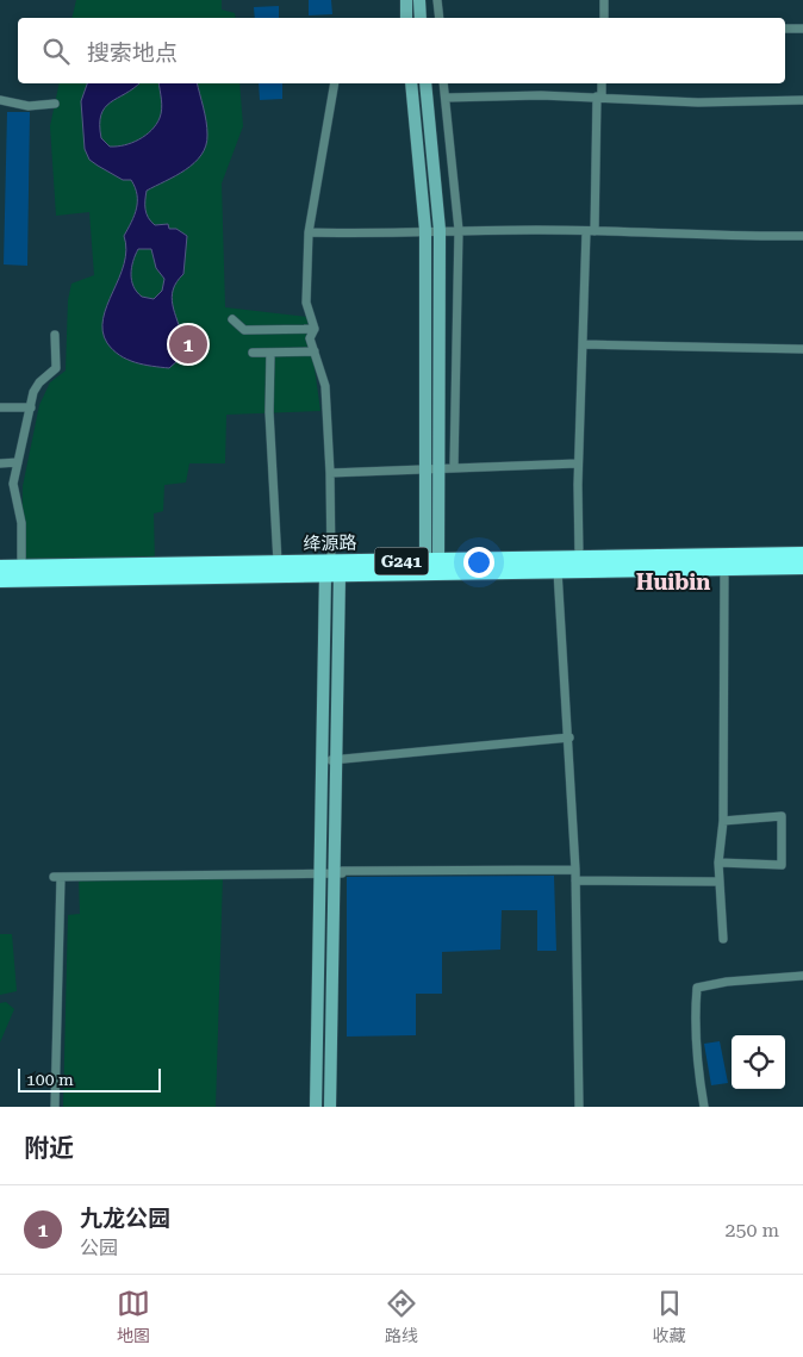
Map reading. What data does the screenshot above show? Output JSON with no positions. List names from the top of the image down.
{
  "streets": {
    "highway": ["绛源路", "G241"]
  },
  "districts": ["Huibin"],
  "scale_bar": "100 m",
  "page": {
    "search": "搜索地点",
    "pins": "1",
    "scale": "100 m",
    "heading": "附近",
    "list": [
      {
        "mark": "1",
        "name": "九龙公园",
        "note": "公园",
        "value": "250 m"
      }
    ],
    "nav": ["地图", "路线", "收藏"]
  }
}
